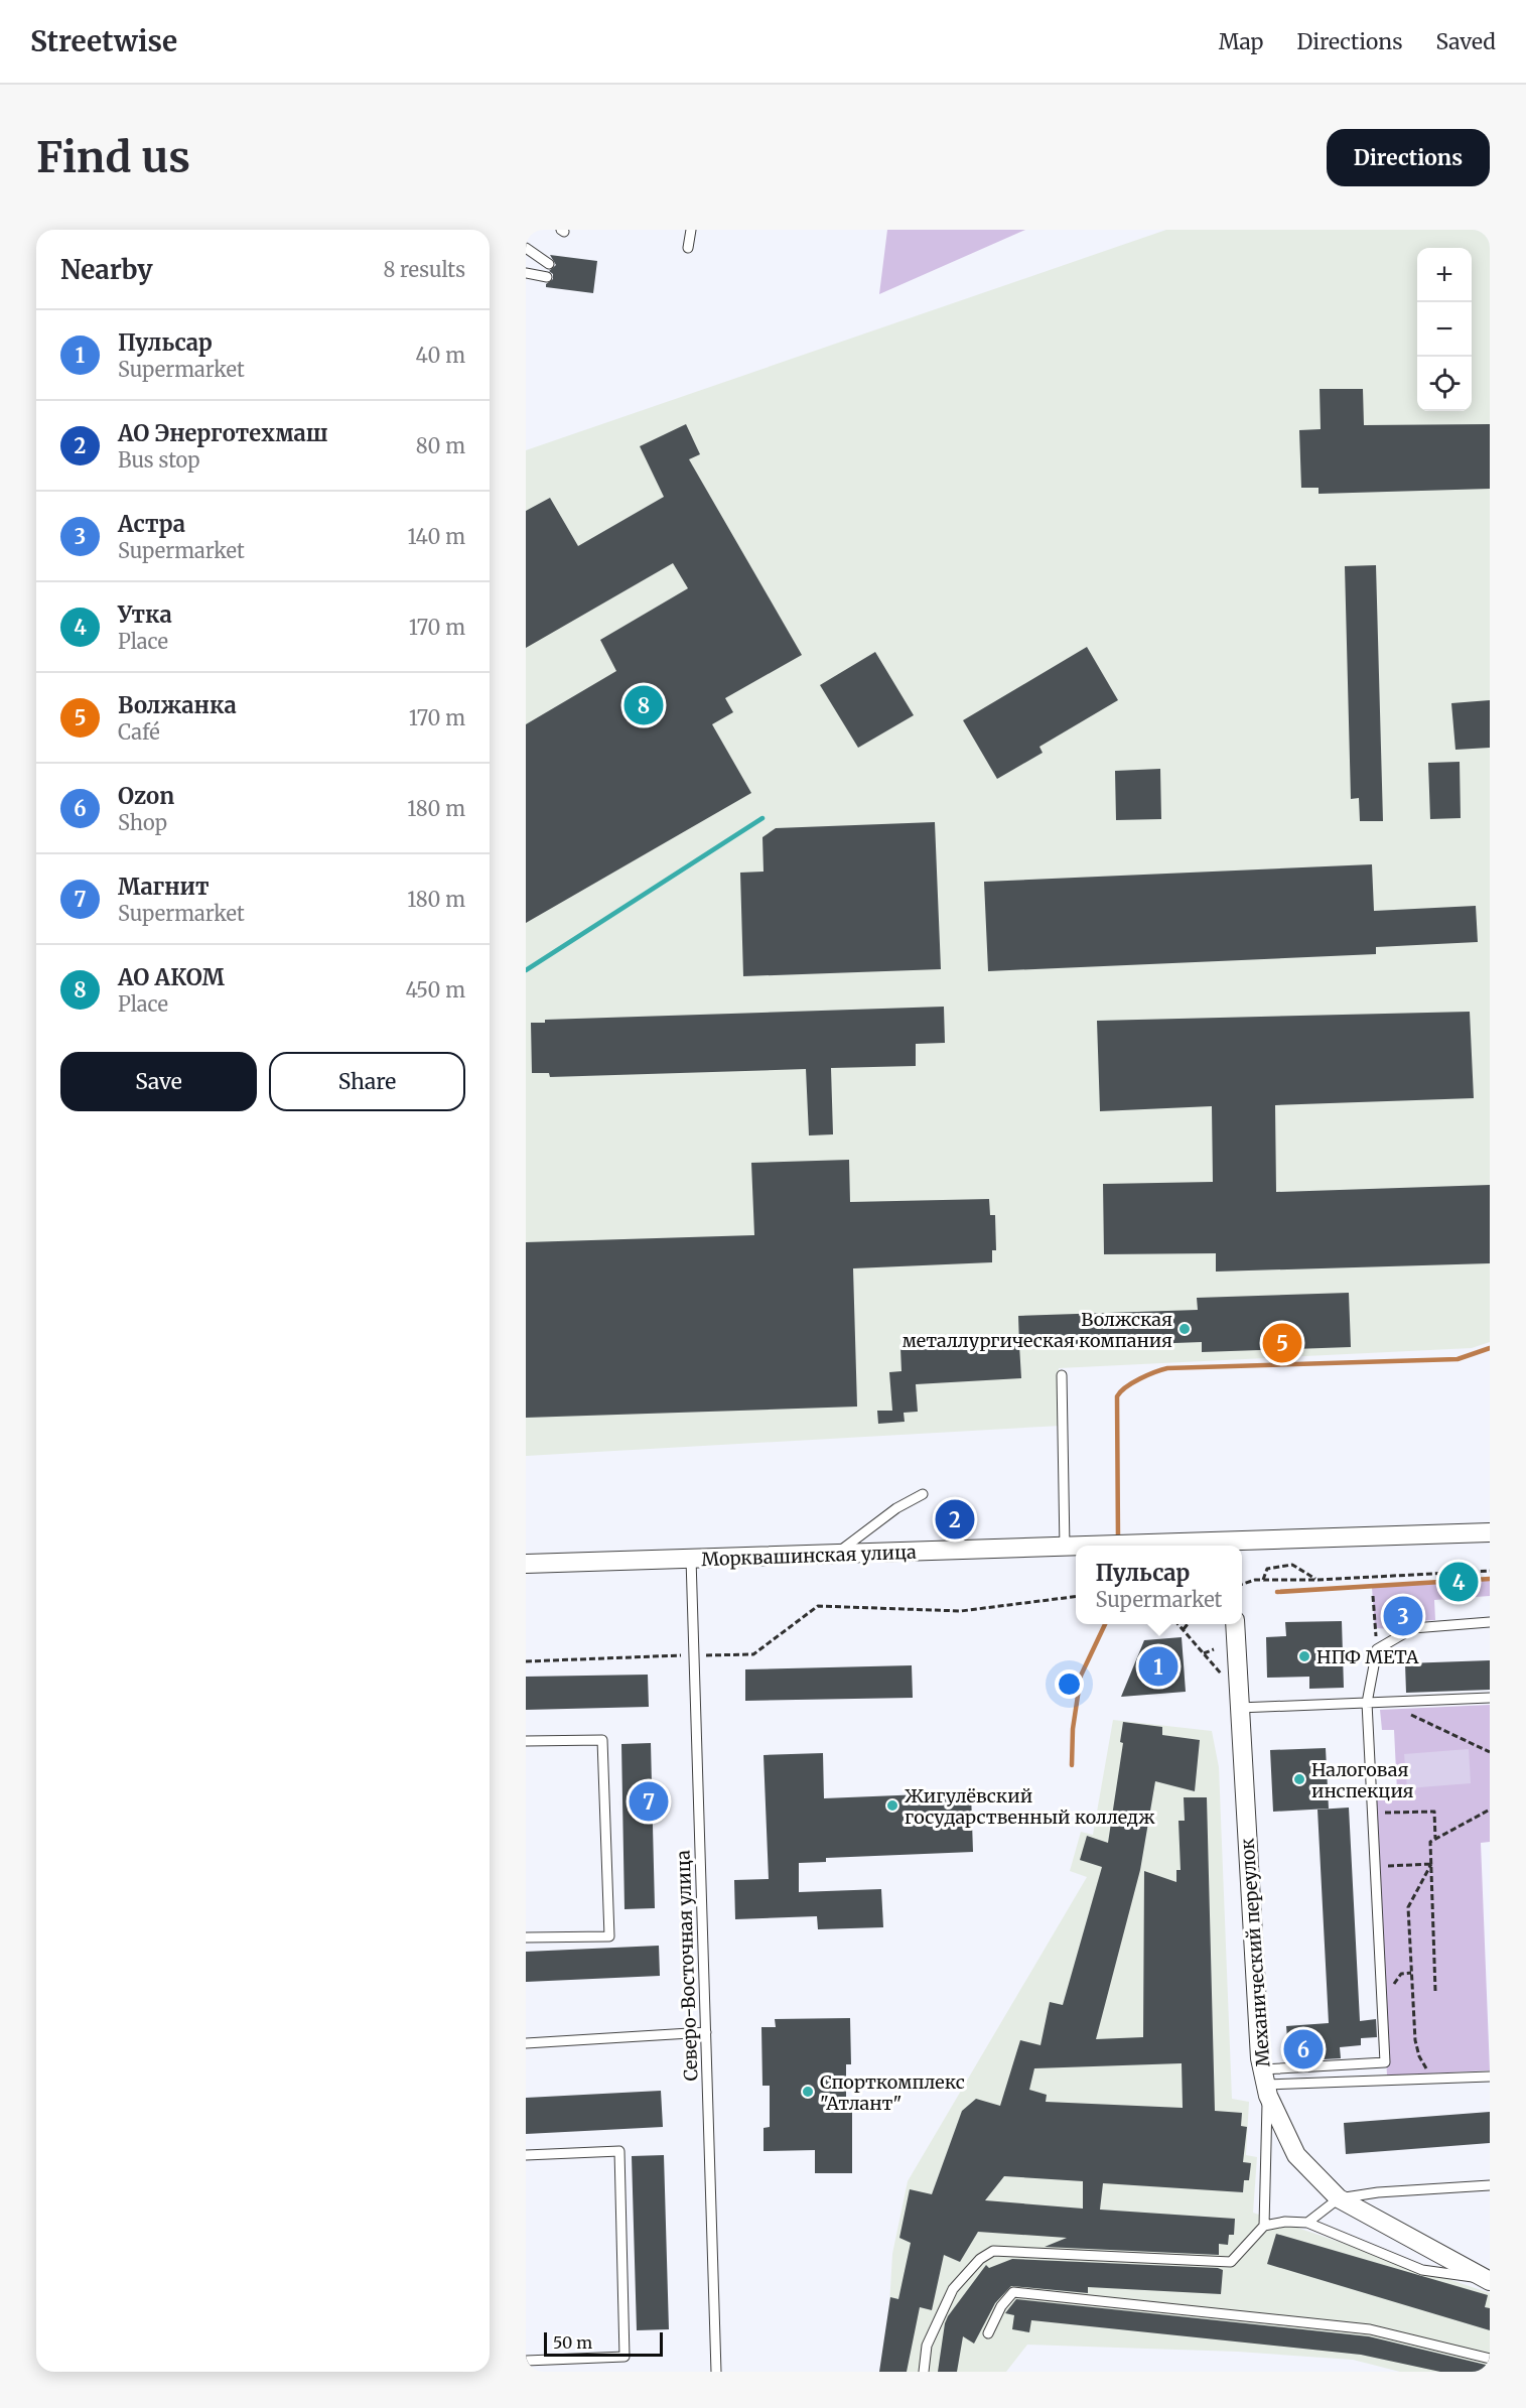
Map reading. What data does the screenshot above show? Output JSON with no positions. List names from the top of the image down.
{
  "streets": {
    "street": ["Морквашинская улица", "Механический переулок"],
    "lane": ["Северо-Восточная улица"]
  },
  "crossings": [
    ["Морквашинская улица", "Северо-Восточная улица"]
  ],
  "places": [
    "Волжская металлургическая компания",
    "НПФ МЕТА",
    "Налоговая инспекция",
    "Жигулёвский государственный колледж",
    "Спорткомплекс \"Атлант\""
  ],
  "scale_bar": "50 m",
  "page": {
    "header": "Streetwise",
    "nav": ["Map", "Directions", "Saved"],
    "buttons": [
      "Directions",
      ["Save", "Share"]
    ],
    "title": "Find us",
    "heading": ["Nearby", "8 results"],
    "map_buttons": ["+", "−"],
    "list": [
      {
        "mark": "1",
        "name": "Пульсар",
        "note": "Supermarket",
        "value": "40 m"
      },
      {
        "mark": "2",
        "name": "АО Энерготехмаш",
        "note": "Bus stop",
        "value": "80 m"
      },
      {
        "mark": "3",
        "name": "Астра",
        "note": "Supermarket",
        "value": "140 m"
      },
      {
        "mark": "4",
        "name": "Утка",
        "note": "Place",
        "value": "170 m"
      },
      {
        "mark": "5",
        "name": "Волжанка",
        "note": "Café",
        "value": "170 m"
      },
      {
        "mark": "6",
        "name": "Ozon",
        "note": "Shop",
        "value": "180 m"
      },
      {
        "mark": "7",
        "name": "Магнит",
        "note": "Supermarket",
        "value": "180 m"
      },
      {
        "mark": "8",
        "name": "АО АКОМ",
        "note": "Place",
        "value": "450 m"
      }
    ],
    "pins": [
      "8",
      "5",
      "2",
      "4",
      "3",
      "1",
      "7",
      "6"
    ],
    "popup": ["Пульсар", "Supermarket"],
    "scale": "50 m"
  }
}
